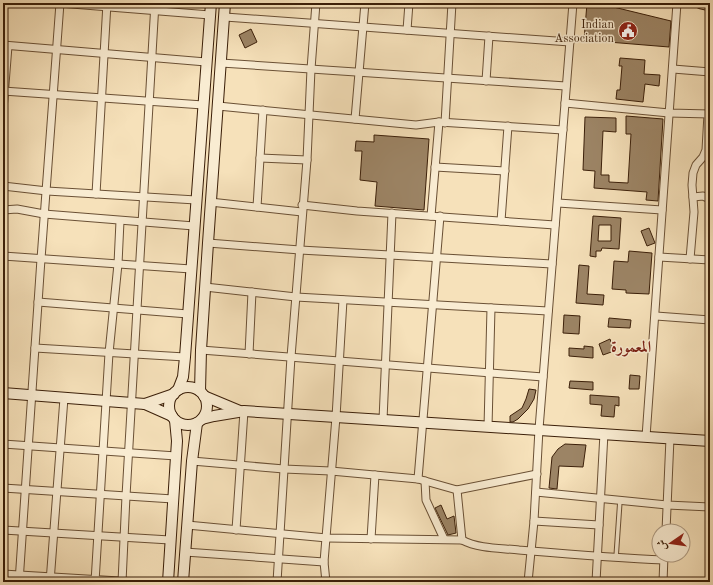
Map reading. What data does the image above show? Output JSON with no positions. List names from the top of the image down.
{
  "districts": ["المعمورة"],
  "places": {
    "public building": ["Indian Association"]
  },
  "north": "left"
}
